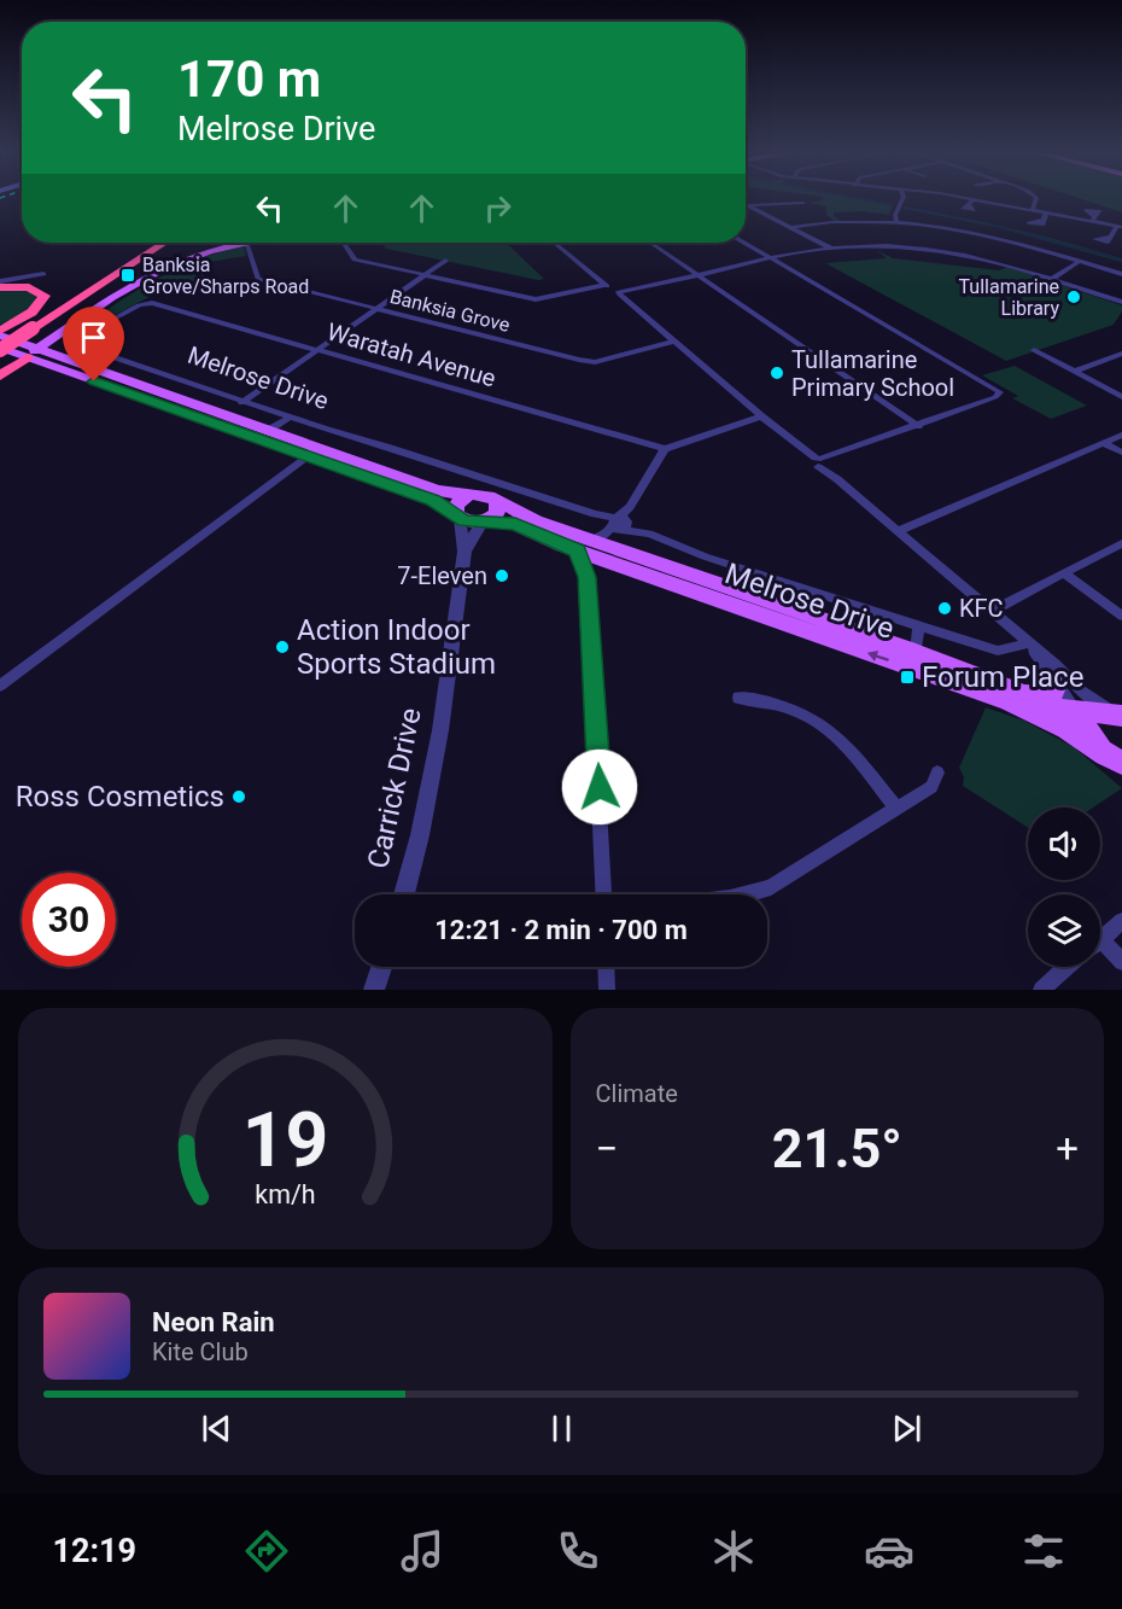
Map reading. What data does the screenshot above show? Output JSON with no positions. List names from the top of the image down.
{
  "streets": {
    "main road": ["Melrose Drive"],
    "street": ["Banksia Grove", "Waratah Avenue", "Carrick Drive"]
  },
  "crossings": [
    ["Waratah Avenue", "Melrose Drive"],
    ["Melrose Drive", "Carrick Drive"]
  ],
  "places": {
    "transit": ["Banksia Grove/Sharps Road", "Forum Place"],
    "other": [
      "Tullamarine Library",
      "Tullamarine Primary School",
      "7-Eleven",
      "KFC",
      "Action Indoor Sports Stadium",
      "Ross Cosmetics"
    ]
  },
  "page": {
    "turn": ["170 m", "Melrose Drive"],
    "limit": "30",
    "trip": "12:21 · 2 min · 700 m",
    "tile": "Climate",
    "heat": ["−", "21.5°", "+"],
    "song": ["Neon Rain", "Kite Club"],
    "tabs": "12:19",
    "gauge": ["19", "km/h"]
  }
}
